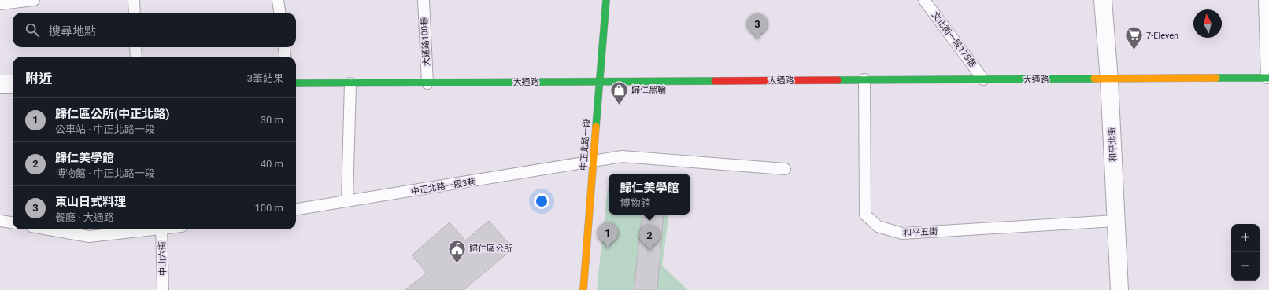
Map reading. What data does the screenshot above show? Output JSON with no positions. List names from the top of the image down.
{
  "streets": {
    "street": ["大通路", "中正北路一段", "和平北街"],
    "lane": [
      "文化街一段175巷",
      "大通路100巷",
      "中正北路一段3巷",
      "和平五街",
      "中山六街"
    ]
  },
  "crossings": [
    ["文化街一段175巷", "大通路"],
    ["大通路100巷", "大通路"],
    ["大通路", "中正北路一段"],
    ["大通路", "和平北街"],
    ["大通路", "和平五街"],
    ["中正北路一段", "中正北路一段3巷"],
    ["和平北街", "和平五街"]
  ],
  "places": {
    "supermarket": ["7-Eleven"],
    "shop": ["歸仁黑輪"],
    "public building": ["歸仁區公所"]
  },
  "north": "top",
  "page": {
    "search": "搜尋地點",
    "pins": ["3", "1", "2"],
    "heading": ["附近", "3筆結果"],
    "list": [
      {
        "mark": "1",
        "name": "歸仁區公所(中正北路)",
        "note": "公車站 · 中正北路一段",
        "value": "30 m"
      },
      {
        "mark": "2",
        "name": "歸仁美學館",
        "note": "博物館 · 中正北路一段",
        "value": "40 m"
      },
      {
        "mark": "3",
        "name": "東山日式料理",
        "note": "餐廳 · 大通路",
        "value": "100 m"
      }
    ],
    "popup": ["歸仁美學館", "博物館"],
    "map_buttons": ["+", "−"]
  }
}
